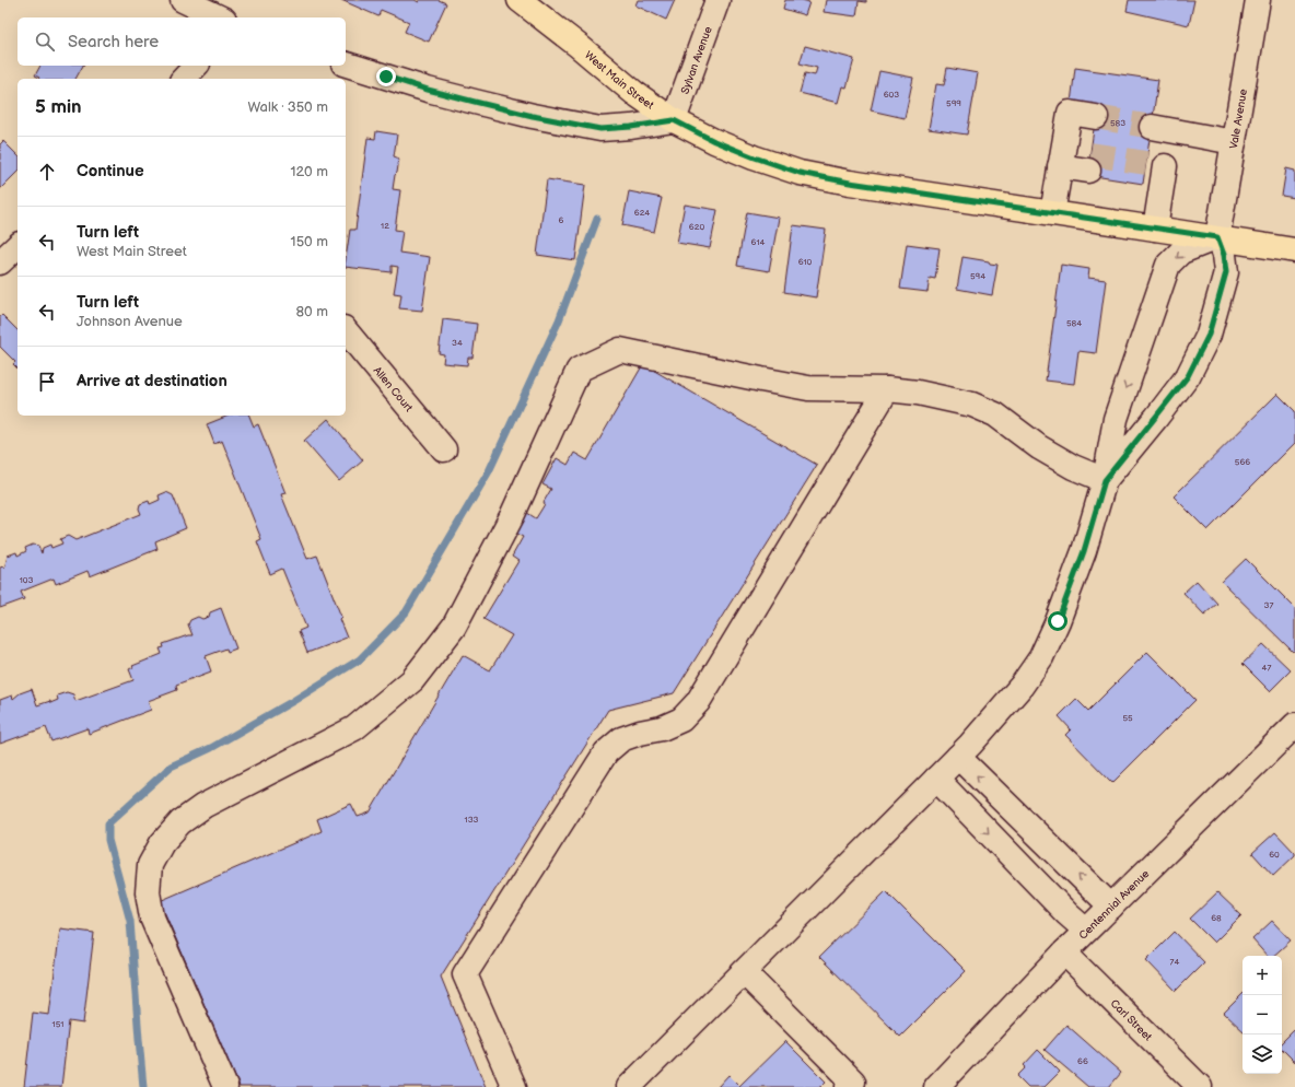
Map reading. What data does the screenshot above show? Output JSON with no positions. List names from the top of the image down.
{
  "streets": {
    "main road": ["West Main Street"],
    "street": [
      "Sylvan Avenue",
      "Vale Avenue",
      "Allen Court",
      "Centennial Avenue",
      "Carl Street"
    ]
  },
  "crossings": [
    ["Sylvan Avenue", "West Main Street"],
    ["West Main Street", "Vale Avenue"],
    ["Centennial Avenue", "Carl Street"]
  ],
  "house_numbers": [
    "603",
    "599",
    "583",
    "624",
    "6",
    "12",
    "620",
    "614",
    "610",
    "594",
    "584",
    "34",
    "566",
    "103",
    "37",
    "47",
    "55",
    "133",
    "60",
    "68",
    "74",
    "151",
    "66"
  ],
  "page": {
    "search": "Search here",
    "heading": ["5 min", "Walk · 350 m"],
    "list": [
      ["Continue", "120 m"],
      ["Turn left", "West Main Street", "150 m"],
      ["Turn left", "Johnson Avenue", "80 m"],
      "Arrive at destination"
    ],
    "map_buttons": ["+", "−"]
  }
}
